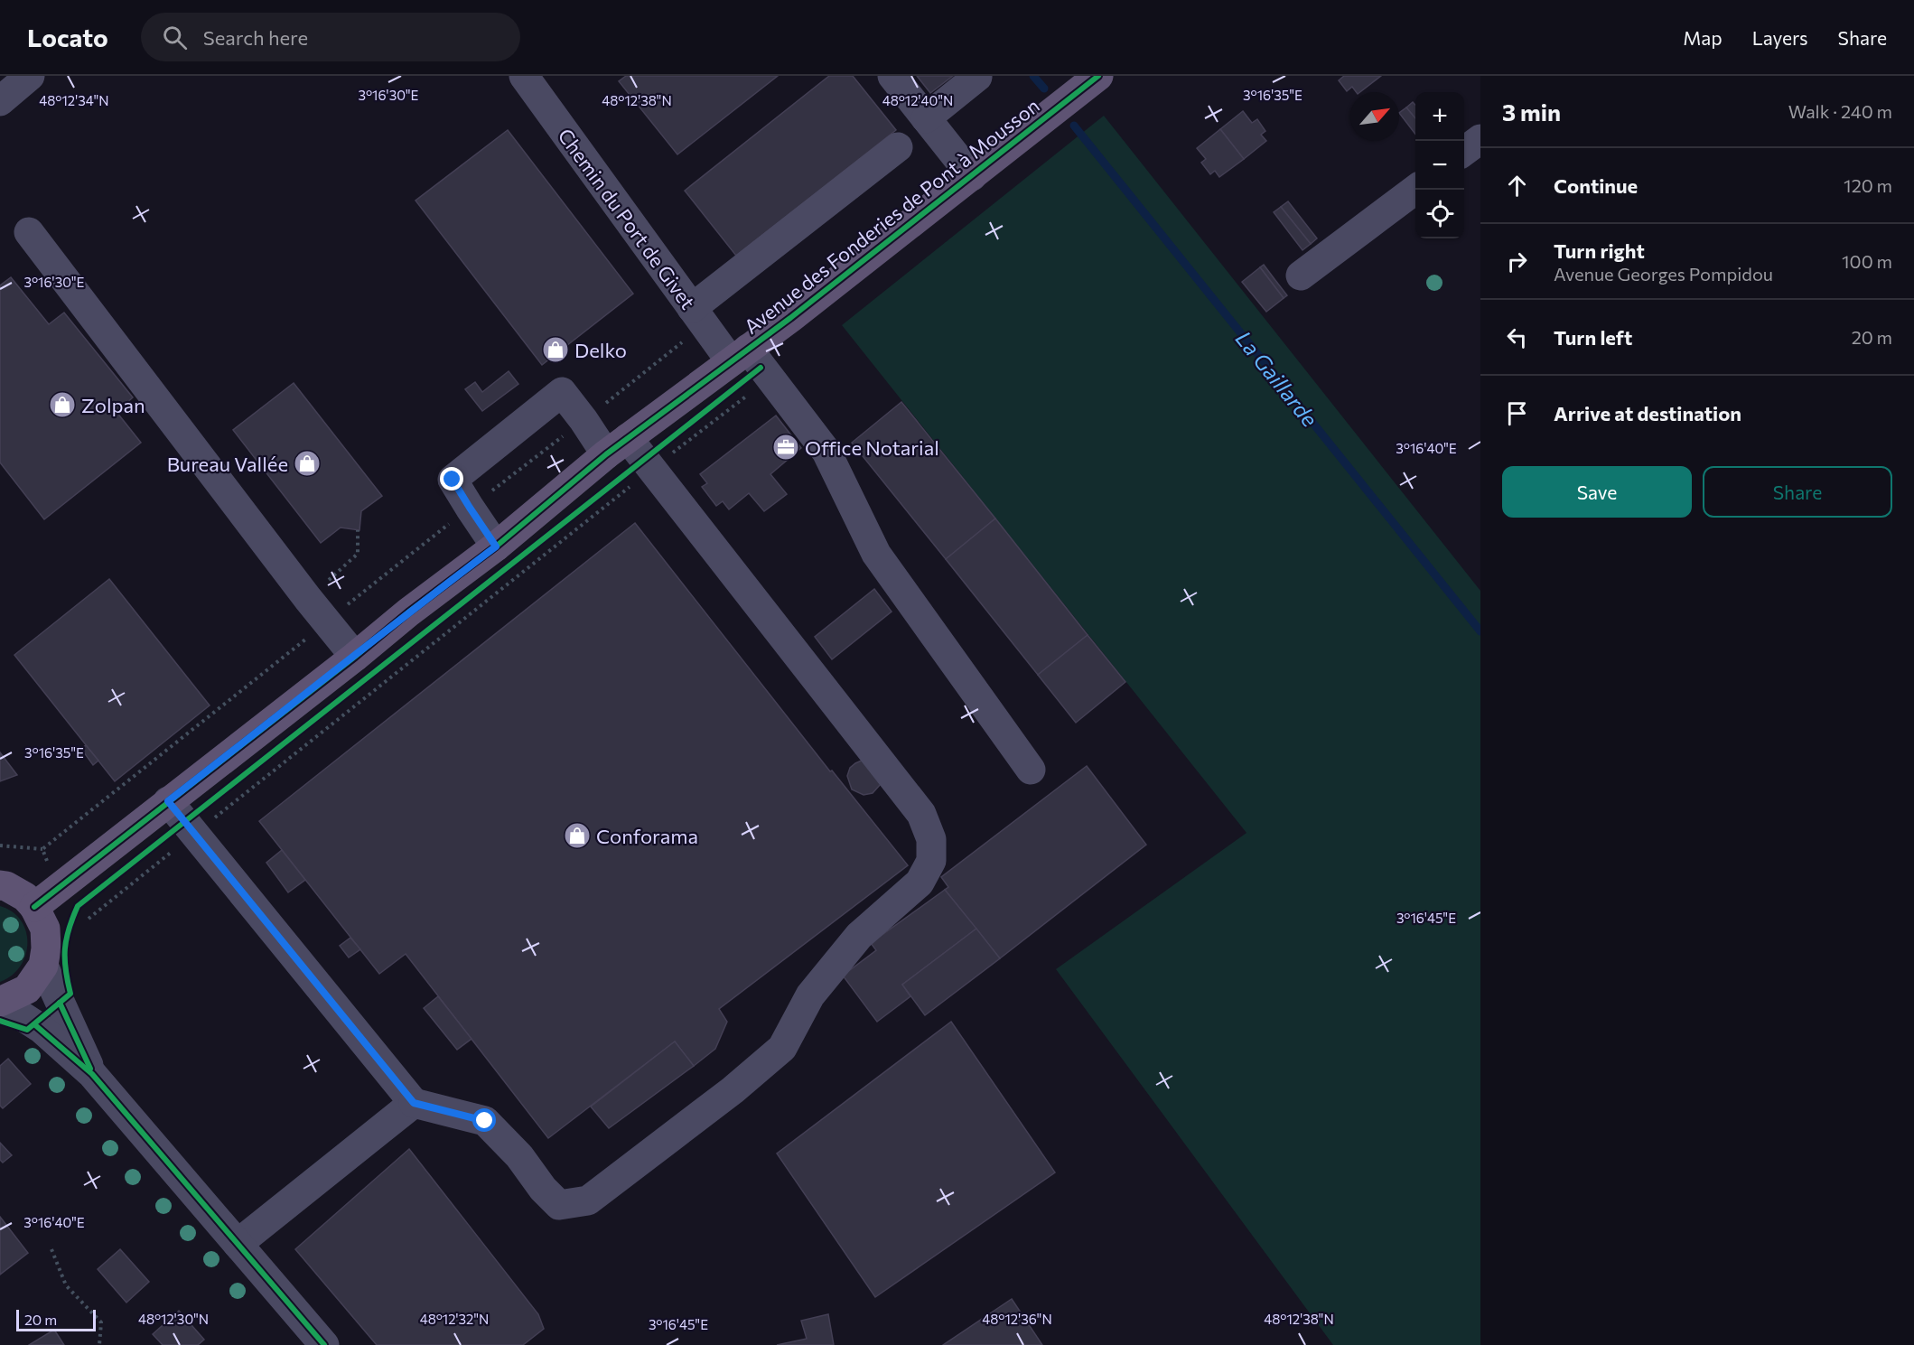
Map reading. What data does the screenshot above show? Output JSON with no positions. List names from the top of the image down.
{
  "streets": {
    "main road": ["Avenue des Fonderies de Pont à Mousson"],
    "street": ["Chemin du Port de Givet"]
  },
  "crossings": [
    ["Avenue des Fonderies de Pont à Mousson", "Chemin du Port de Givet"]
  ],
  "water": ["La Gaillarde"],
  "places": {
    "shop": [
      "Delko",
      "Zolpan",
      "Bureau Vallée",
      "Conforama"
    ],
    "office": ["Office Notarial"]
  },
  "scale_bar": "20 m",
  "north": "top right",
  "page": {
    "header": "Locato",
    "search": "Search here",
    "nav": ["Map", "Layers", "Share"],
    "heading": ["3 min", "Walk · 240 m"],
    "map_buttons": ["+", "−"],
    "list": [
      ["Continue", "120 m"],
      ["Turn right", "Avenue Georges Pompidou", "100 m"],
      ["Turn left", "20 m"],
      "Arrive at destination"
    ],
    "buttons": ["Save", "Share"],
    "scale": "20 m"
  },
  "coordinates": [
    "3°16'30\"E",
    "3°16'35\"E",
    "48°12'34\"N",
    "48°12'38\"N",
    "48°12'40\"N",
    "3°16'40\"E",
    "3°16'45\"E",
    "48°12'30\"N",
    "48°12'32\"N",
    "48°12'36\"N"
  ]
}
